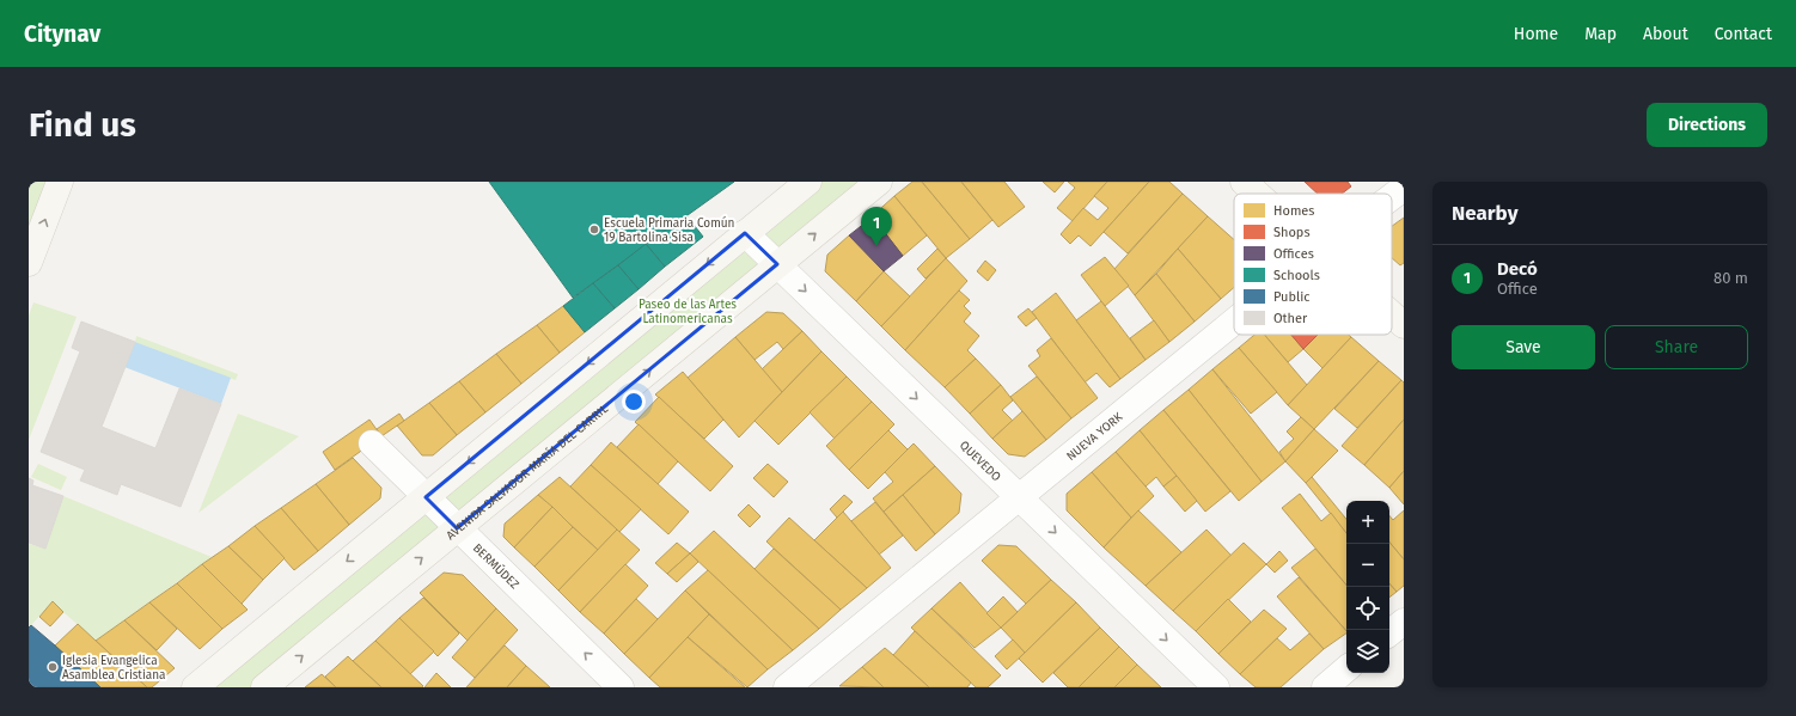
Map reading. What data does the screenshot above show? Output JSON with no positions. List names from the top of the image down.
{
  "streets": {
    "street": [
      "NUEVA YORK",
      "QUEVEDO",
      "AVENIDA SALVADOR MARÍA DEL CARRIL",
      "BERMÚDEZ"
    ]
  },
  "crossings": [
    ["NUEVA YORK", "QUEVEDO"],
    ["QUEVEDO", "AVENIDA SALVADOR MARÍA DEL CARRIL"],
    ["AVENIDA SALVADOR MARÍA DEL CARRIL", "BERMÚDEZ"]
  ],
  "one_way": ["QUEVEDO", "BERMÚDEZ"],
  "parks": ["Paseo de las Artes Latinomericanas"],
  "places": ["Escuela Primaria Común 19 Bartolina Sisa", "Iglesia Evangelica Asamblea Cristiana"],
  "legend": [
    "Homes",
    "Shops",
    "Offices",
    "Schools",
    "Public",
    "Other"
  ],
  "page": {
    "header": "Citynav",
    "nav": [
      "Home",
      "Map",
      "About",
      "Contact"
    ],
    "buttons": [
      "Directions",
      ["Save", "Share"]
    ],
    "title": "Find us",
    "heading": "Nearby",
    "pins": "1",
    "list": [
      {
        "mark": "1",
        "name": "Decó",
        "note": "Office",
        "value": "80 m"
      }
    ],
    "map_buttons": ["+", "−"]
  }
}
